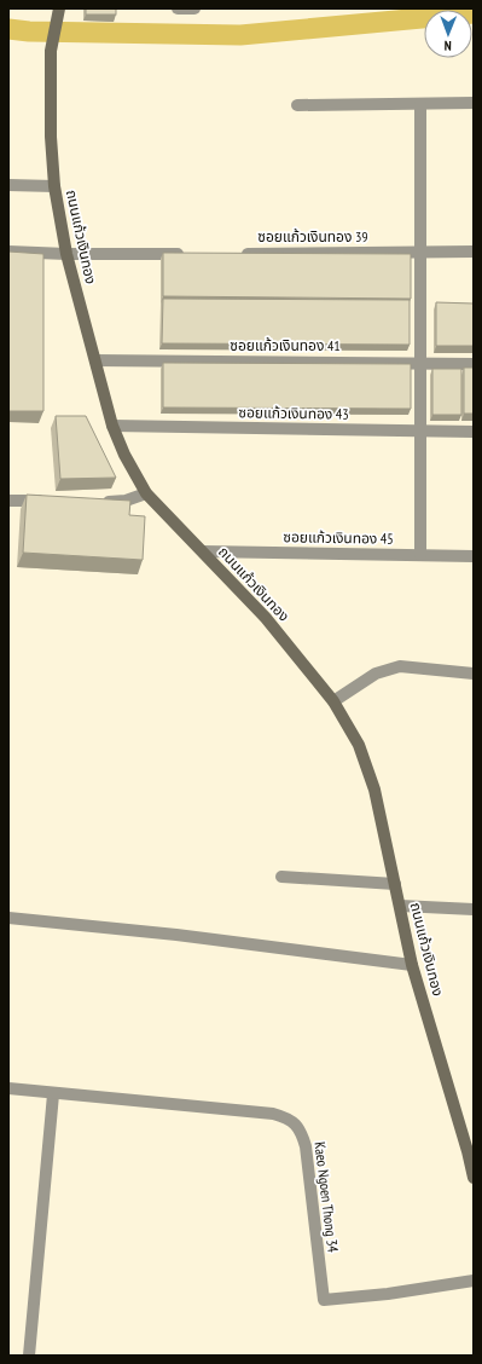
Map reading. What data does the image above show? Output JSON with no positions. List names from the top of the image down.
{
  "streets": {
    "street": [
      "ถนนแก้วเงินทอง",
      "ซอยแก้วเงินทอง 39",
      "ซอยแก้วเงินทอง 41",
      "ซอยแก้วเงินทอง 43",
      "ซอยแก้วเงินทอง 45",
      "Kaeo Ngoen Thong 34"
    ]
  },
  "crossings": [
    ["ถนนแก้วเงินทอง", "ซอยแก้วเงินทอง 41"],
    ["ถนนแก้วเงินทอง", "ซอยแก้วเงินทอง 43"],
    ["ถนนแก้วเงินทอง", "ซอยแก้วเงินทอง 45"]
  ],
  "north": "bottom"
}
